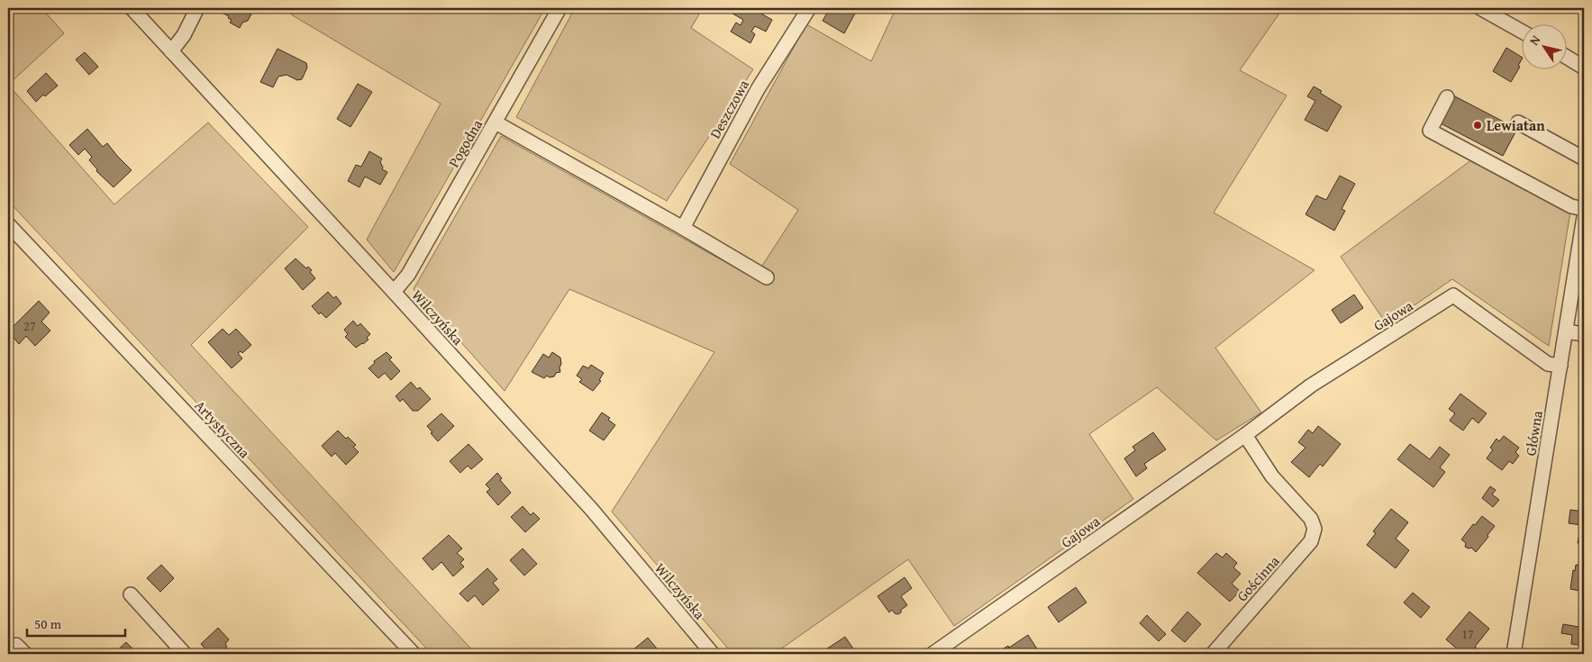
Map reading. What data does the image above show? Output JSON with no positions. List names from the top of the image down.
{
  "streets": {
    "street": [
      "Deszczowa",
      "Pogodna",
      "Gajowa",
      "Wilczyńska",
      "Artystyczna",
      "Główna",
      "Gościnna"
    ]
  },
  "crossings": [
    ["Pogodna", "Wilczyńska"],
    ["Gajowa", "Główna"],
    ["Gajowa", "Gościnna"]
  ],
  "places": ["Lewiatan"],
  "house_numbers": ["27", "17"],
  "scale_bar": "50 m",
  "north": "top left"
}
